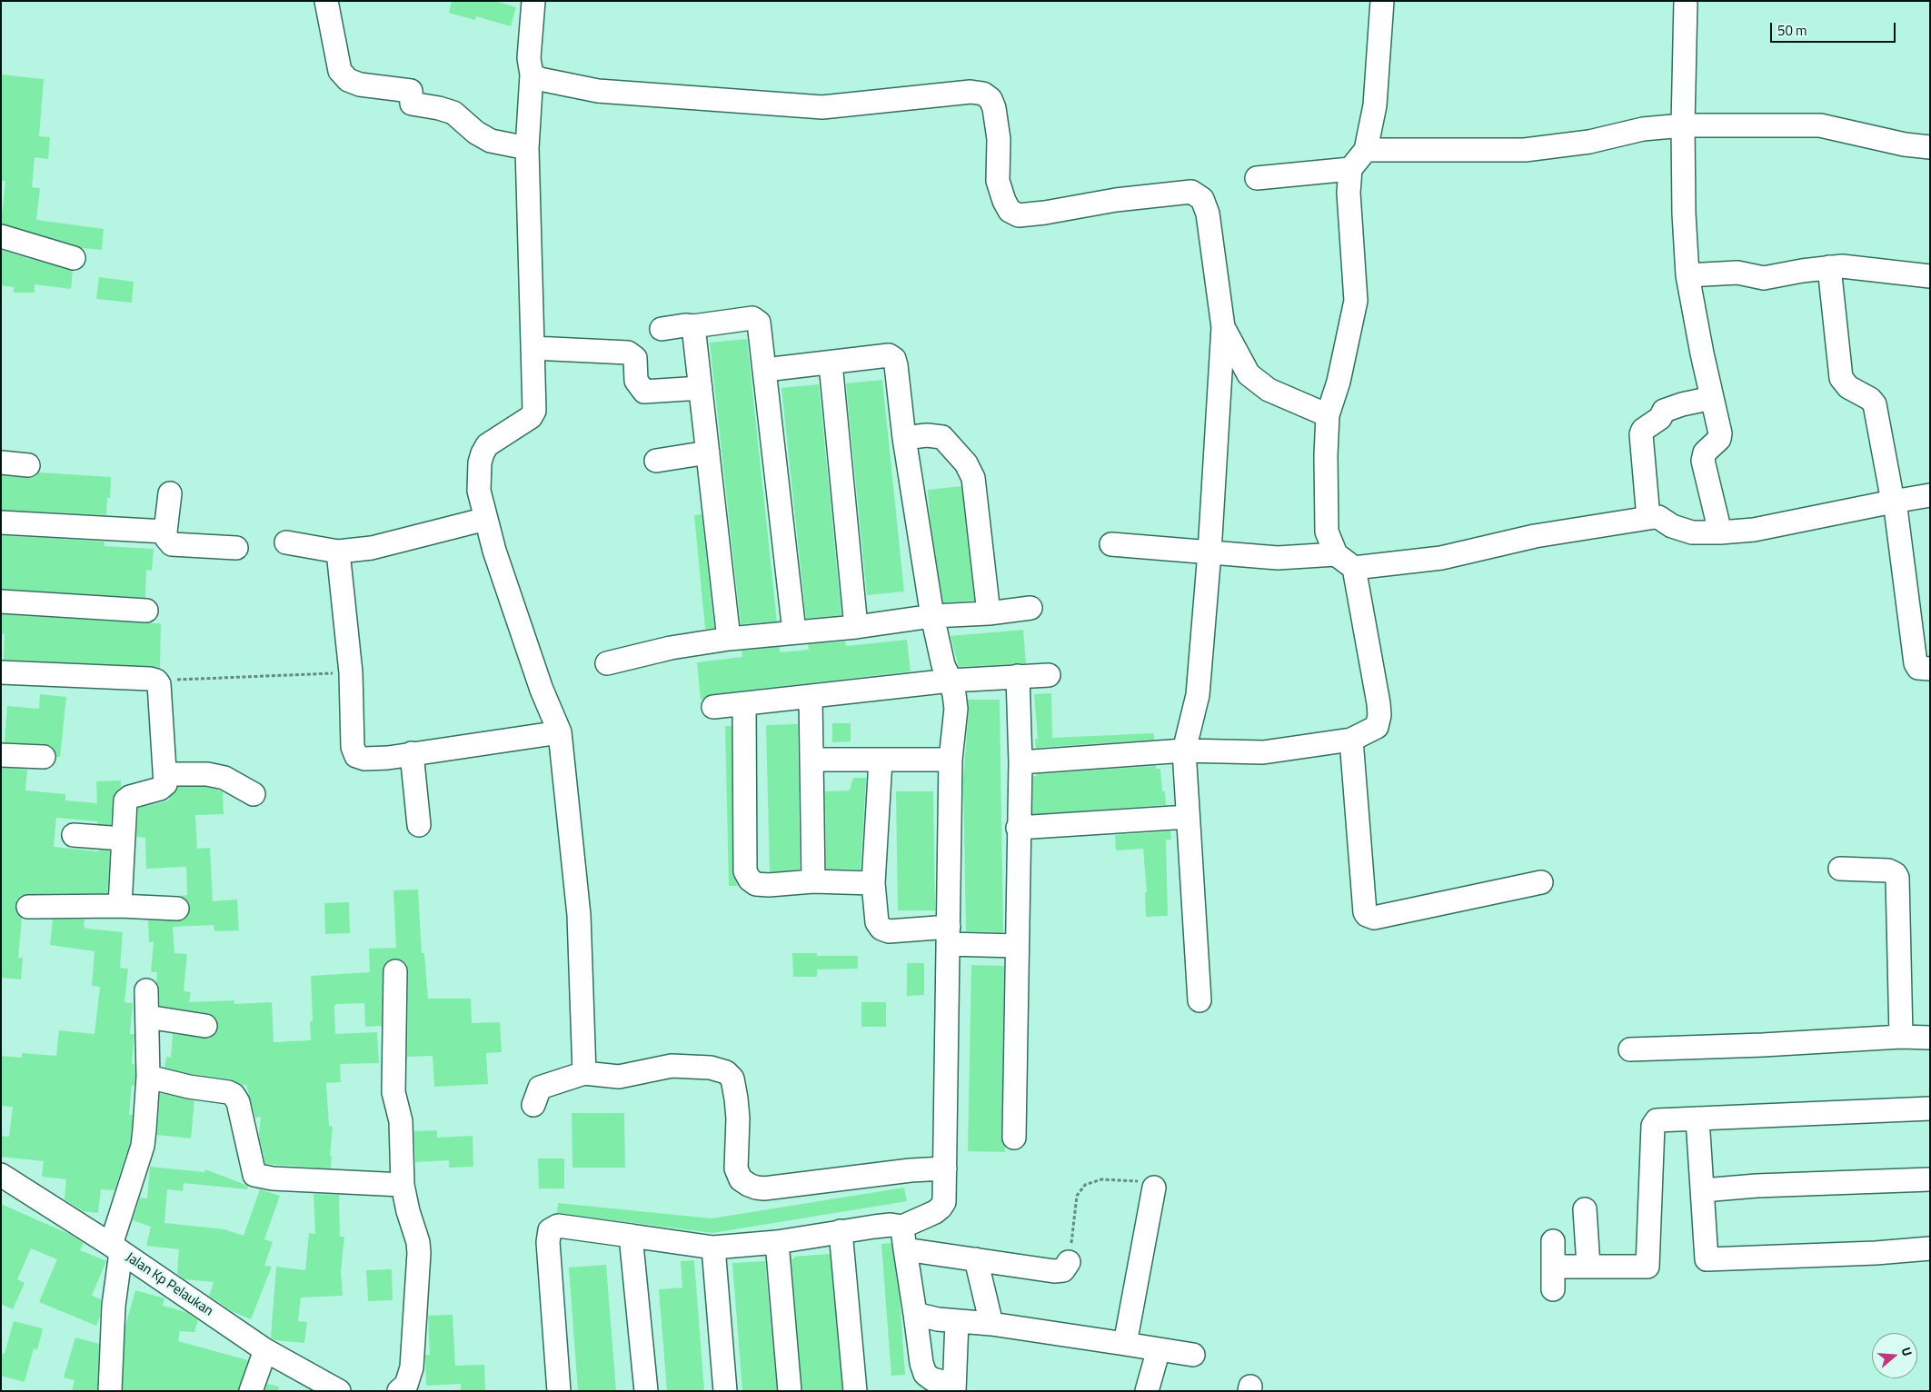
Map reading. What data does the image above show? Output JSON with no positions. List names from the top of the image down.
{
  "streets": {
    "street": ["Jalan Kp Pelaukan"]
  },
  "scale_bar": "50 m",
  "north": "right"
}
